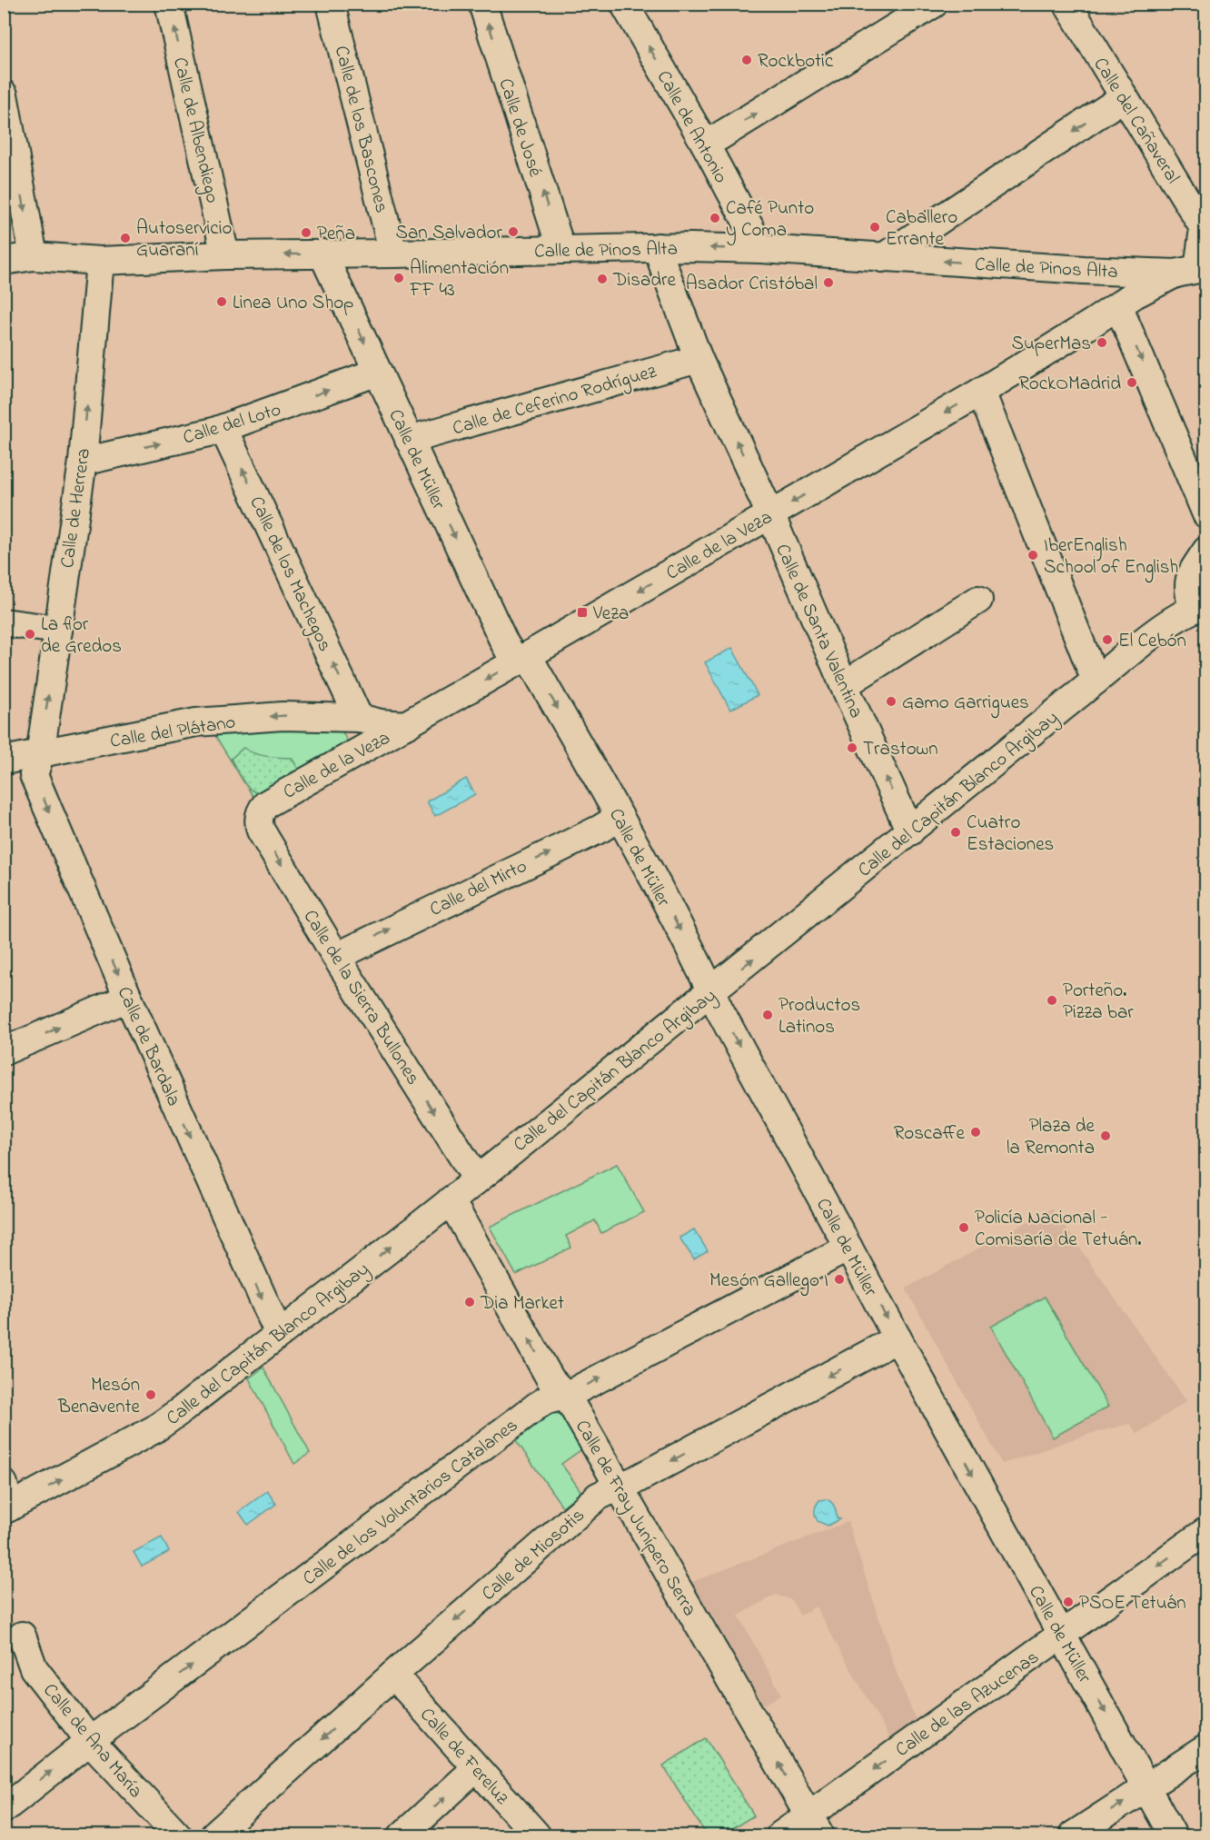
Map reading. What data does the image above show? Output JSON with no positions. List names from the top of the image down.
{
  "streets": {
    "street": [
      "Calle del Cañaveral",
      "Calle de Antonio",
      "Calle de José",
      "Calle de los Bascones",
      "Calle de Albendiego",
      "Calle de Pinos Alta",
      "Calle de Ceferino Rodríguez",
      "Calle del Loto",
      "Calle de Müller",
      "Calle de Herrera",
      "Calle de la Veza",
      "Calle de los Machegos",
      "Calle de Santa Valentina",
      "Calle del Plátano",
      "Calle del Capitán Blanco Argibay",
      "Calle del Mirto",
      "Calle de la Sierra Bullones",
      "Calle de Bardala",
      "Calle de los Voluntarios Catalanes",
      "Calle de Fray Junípero Serra",
      "Calle de Miosotis",
      "Calle de las Azucenas",
      "Calle de Ana María",
      "Calle de Fereluz"
    ]
  },
  "crossings": [
    ["Calle del Cañaveral", "Calle de Pinos Alta"],
    ["Calle del Cañaveral", "Calle de la Veza"],
    ["Calle de Antonio", "Calle de Pinos Alta"],
    ["Calle de José", "Calle de Pinos Alta"],
    ["Calle de los Bascones", "Calle de Pinos Alta"],
    ["Calle de Albendiego", "Calle de Pinos Alta"],
    ["Calle de Pinos Alta", "Calle de Müller"],
    ["Calle de Pinos Alta", "Calle de Herrera"],
    ["Calle de Pinos Alta", "Calle de la Veza"],
    ["Calle de Pinos Alta", "Calle de Santa Valentina"],
    ["Calle de Ceferino Rodríguez", "Calle de Müller"],
    ["Calle de Ceferino Rodríguez", "Calle de Santa Valentina"],
    ["Calle del Loto", "Calle de Müller"],
    ["Calle del Loto", "Calle de Herrera"],
    ["Calle del Loto", "Calle de los Machegos"],
    ["Calle de Müller", "Calle de la Veza"],
    ["Calle de Müller", "Calle del Capitán Blanco Argibay"],
    ["Calle de Müller", "Calle del Mirto"],
    ["Calle de Müller", "Calle de los Voluntarios Catalanes"],
    ["Calle de Müller", "Calle de Miosotis"],
    ["Calle de Müller", "Calle de las Azucenas"],
    ["Calle de Herrera", "Calle del Plátano"],
    ["Calle de Herrera", "Calle de Bardala"],
    ["Calle de la Veza", "Calle de Santa Valentina"],
    ["Calle de la Veza", "Calle del Plátano"],
    ["Calle de la Veza", "Calle de la Sierra Bullones"],
    ["Calle de los Machegos", "Calle del Plátano"],
    ["Calle de Santa Valentina", "Calle del Capitán Blanco Argibay"],
    ["Calle del Plátano", "Calle de Bardala"],
    ["Calle del Capitán Blanco Argibay", "Calle de la Sierra Bullones"],
    ["Calle del Capitán Blanco Argibay", "Calle de Bardala"],
    ["Calle del Capitán Blanco Argibay", "Calle de Fray Junípero Serra"],
    ["Calle del Mirto", "Calle de la Sierra Bullones"],
    ["Calle de los Voluntarios Catalanes", "Calle de Fray Junípero Serra"],
    ["Calle de los Voluntarios Catalanes", "Calle de Ana María"],
    ["Calle de Fray Junípero Serra", "Calle de Miosotis"],
    ["Calle de Fray Junípero Serra", "Calle de las Azucenas"],
    ["Calle de Miosotis", "Calle de Fereluz"]
  ],
  "one_way": [
    "Calle de Antonio",
    "Calle de José",
    "Calle de Pinos Alta",
    "Calle del Loto",
    "Calle de Müller",
    "Calle de Herrera",
    "Calle de la Veza",
    "Calle de los Machegos",
    "Calle del Plátano",
    "Calle del Capitán Blanco Argibay",
    "Calle del Mirto",
    "Calle de la Sierra Bullones",
    "Calle de Bardala",
    "Calle de los Voluntarios Catalanes",
    "Calle de Fray Junípero Serra",
    "Calle de Miosotis"
  ],
  "places": {
    "other": [
      "Rockbotic",
      "Café Punto y Coma",
      "Caballero Errante",
      "San Salvador",
      "Peña",
      "Autoservicio Guaraní",
      "Alimentación FF 43",
      "Disadre",
      "Asador Cristóbal",
      "Linea Uno Shop",
      "SuperMas",
      "RockOMadrid",
      "IberEnglish School of English",
      "La flor de Gredos",
      "El Cebón",
      "Gamo Garrigues",
      "Trastown",
      "Cuatro Estaciones",
      "Porteño. Pizza bar",
      "Productos Latinos",
      "Roscaffe",
      "Plaza de la Remonta",
      "Policía Nacional - Comisaría de Tetuán.",
      "Mesón Gallego I",
      "Dia Market",
      "Mesón Benavente",
      "PSOE Tetuán"
    ],
    "transit": ["Veza"]
  }
}
